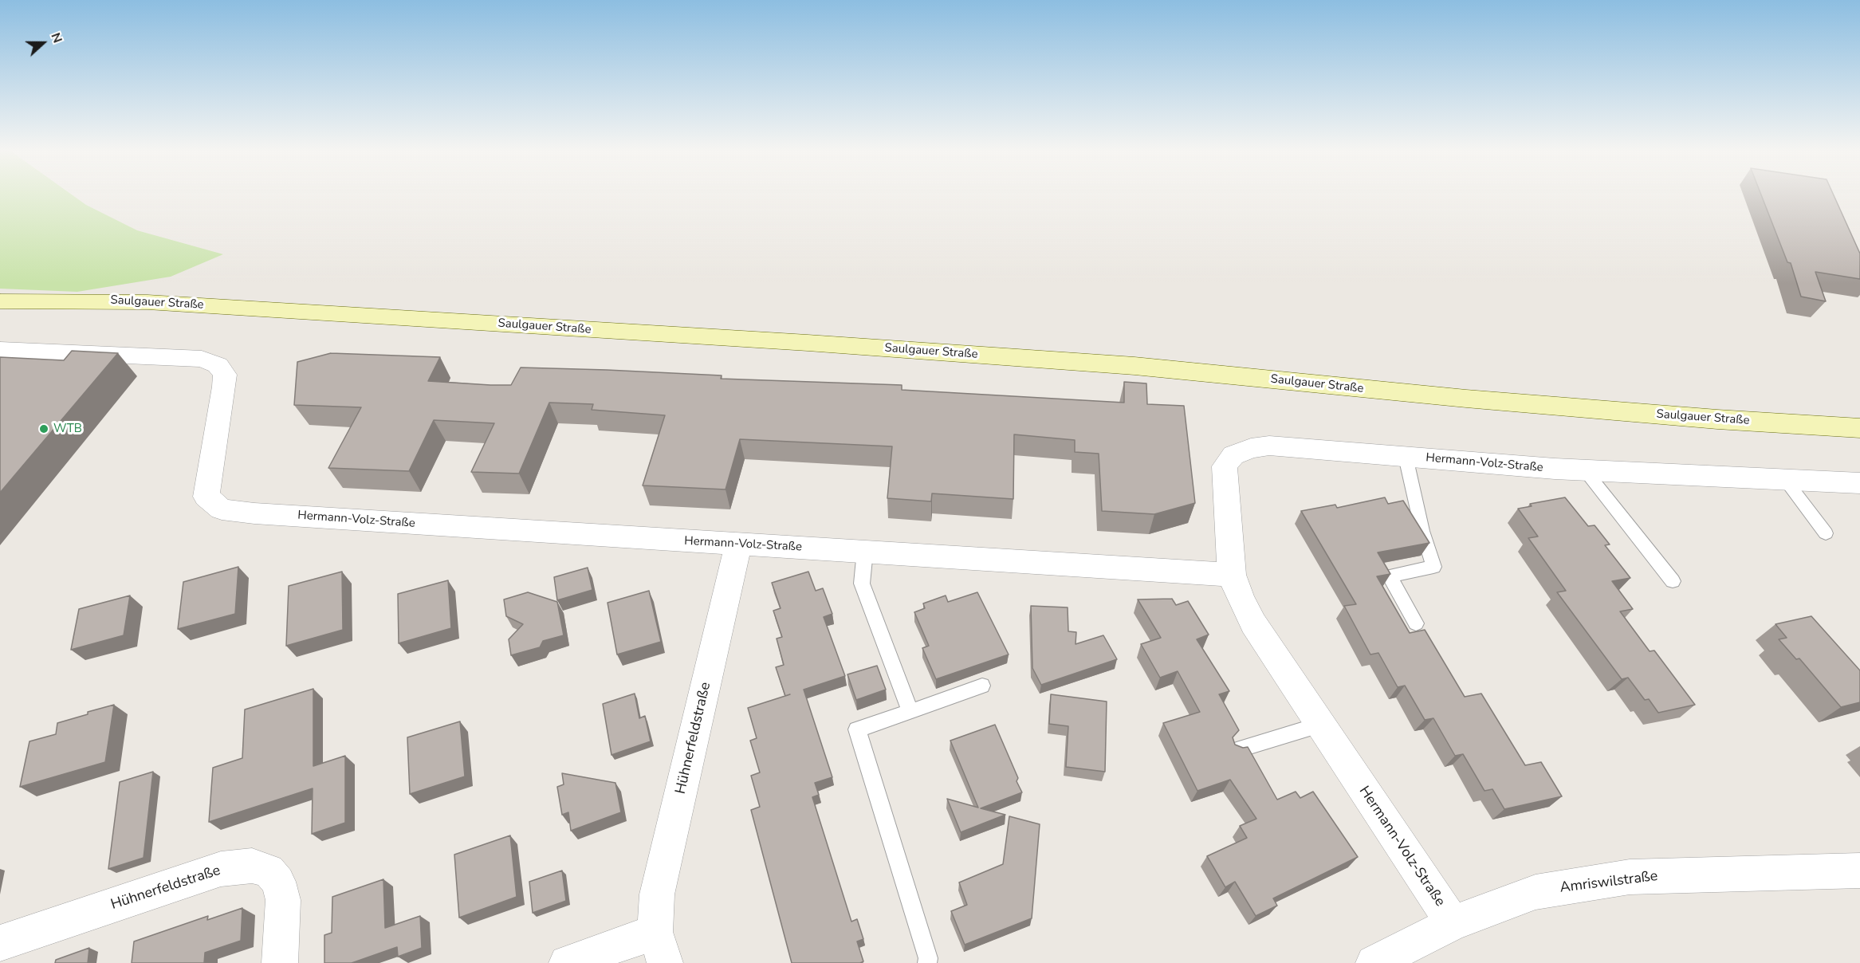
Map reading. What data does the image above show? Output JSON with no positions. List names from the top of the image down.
{
  "streets": {
    "main road": ["Saulgauer Straße"],
    "street": ["Hermann-Volz-Straße", "Hühnerfeldstraße", "Amriswilstraße"]
  },
  "crossings": [
    ["Hermann-Volz-Straße", "Hühnerfeldstraße"],
    ["Hermann-Volz-Straße", "Amriswilstraße"]
  ],
  "places": ["WTB"],
  "north": "right"
}
